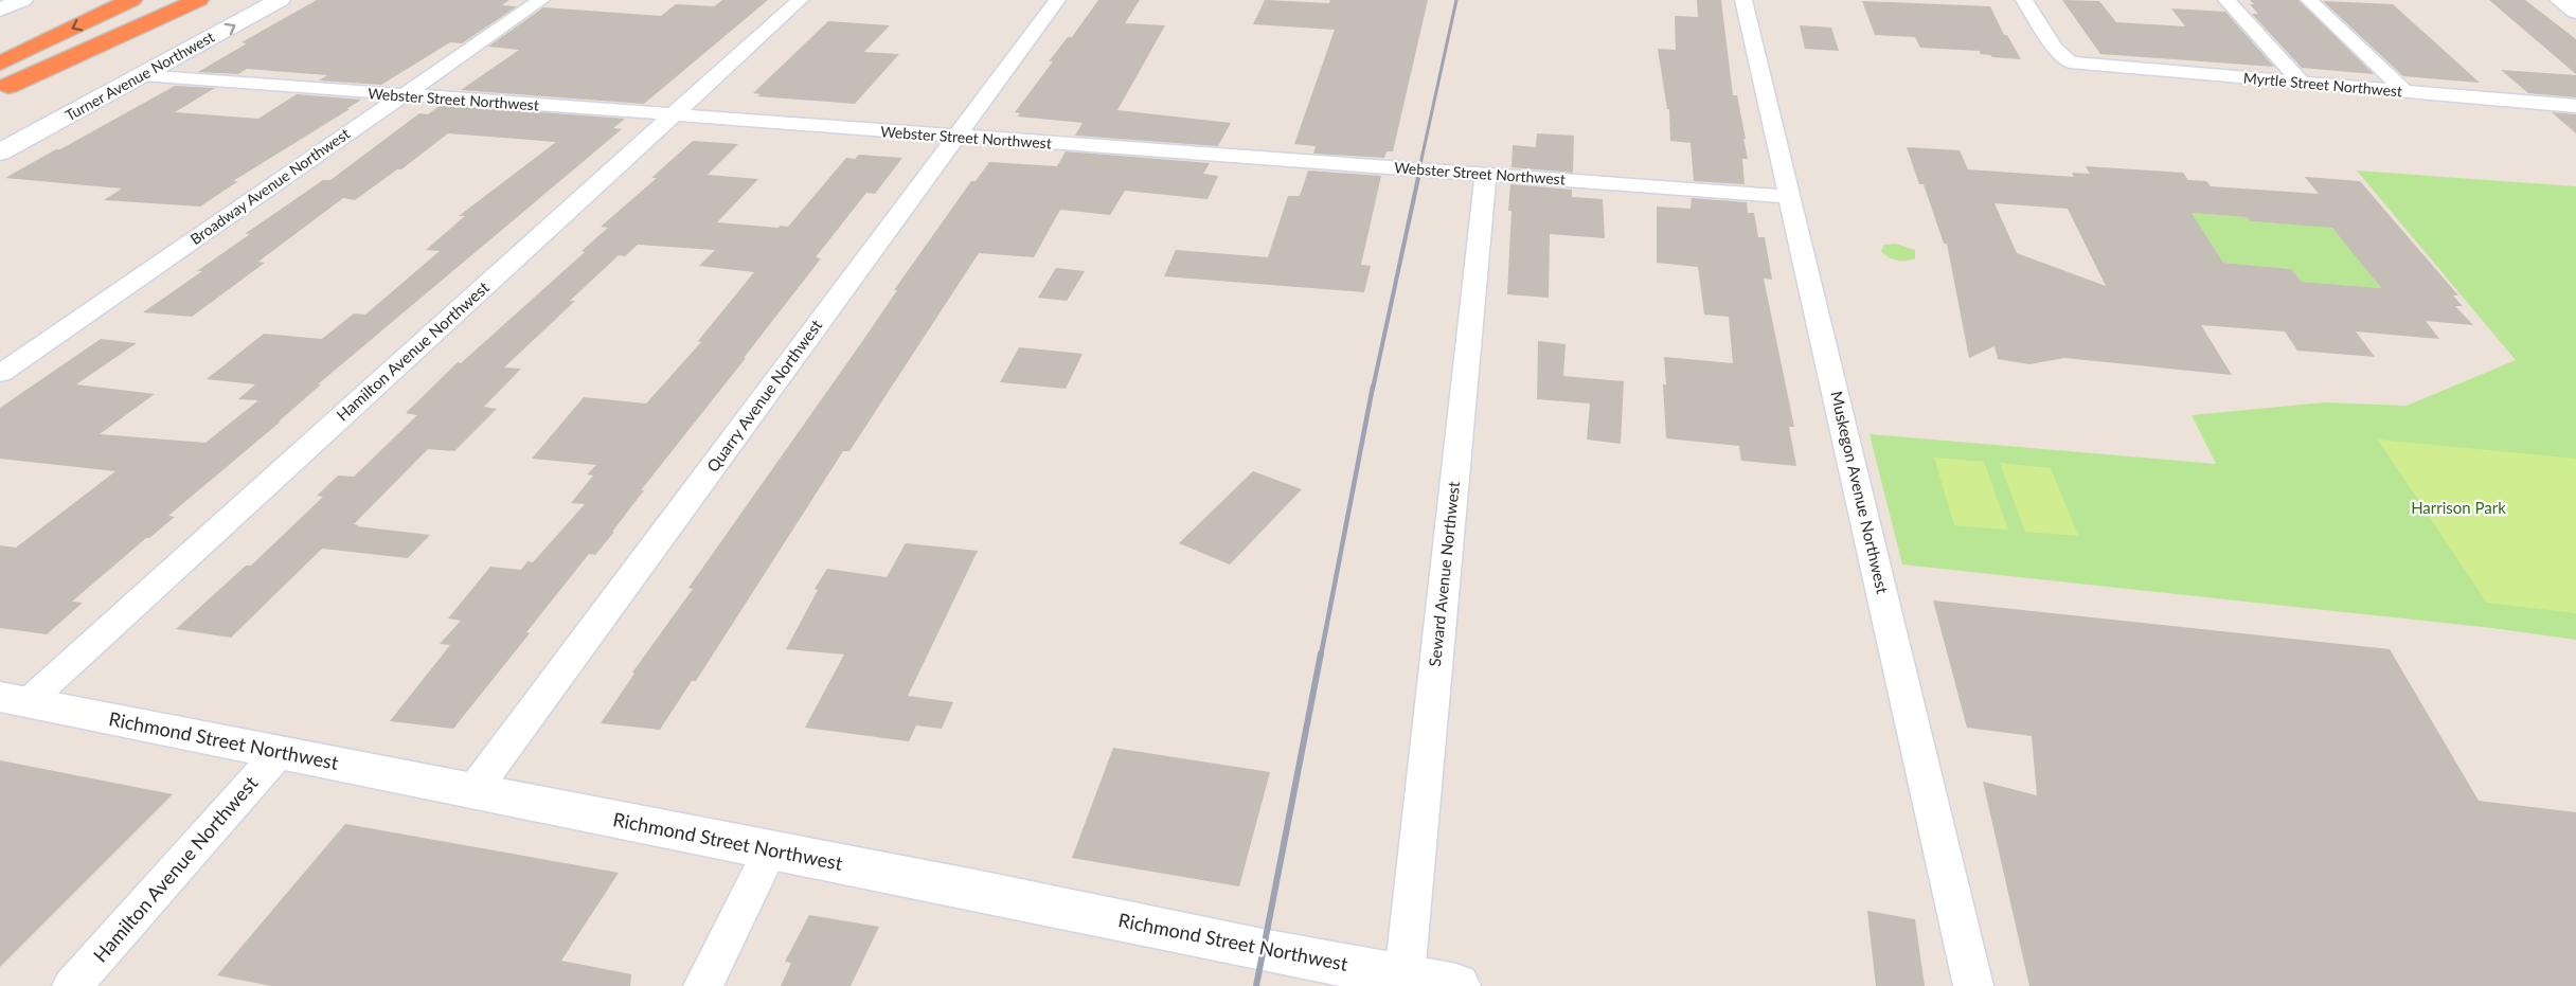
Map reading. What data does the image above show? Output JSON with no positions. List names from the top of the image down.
{
  "streets": {
    "street": [
      "Turner Avenue Northwest",
      "Myrtle Street Northwest",
      "Webster Street Northwest",
      "Broadway Avenue Northwest",
      "Hamilton Avenue Northwest",
      "Quarry Avenue Northwest",
      "Muskegon Avenue Northwest",
      "Seward Avenue Northwest",
      "Richmond Street Northwest"
    ]
  },
  "crossings": [
    ["Turner Avenue Northwest", "Webster Street Northwest"],
    ["Webster Street Northwest", "Broadway Avenue Northwest"],
    ["Webster Street Northwest", "Hamilton Avenue Northwest"],
    ["Webster Street Northwest", "Quarry Avenue Northwest"],
    ["Webster Street Northwest", "Muskegon Avenue Northwest"],
    ["Webster Street Northwest", "Seward Avenue Northwest"],
    ["Hamilton Avenue Northwest", "Richmond Street Northwest"],
    ["Quarry Avenue Northwest", "Richmond Street Northwest"],
    ["Seward Avenue Northwest", "Richmond Street Northwest"]
  ],
  "one_way": ["Turner Avenue Northwest"],
  "parks": ["Harrison Park"]
}
